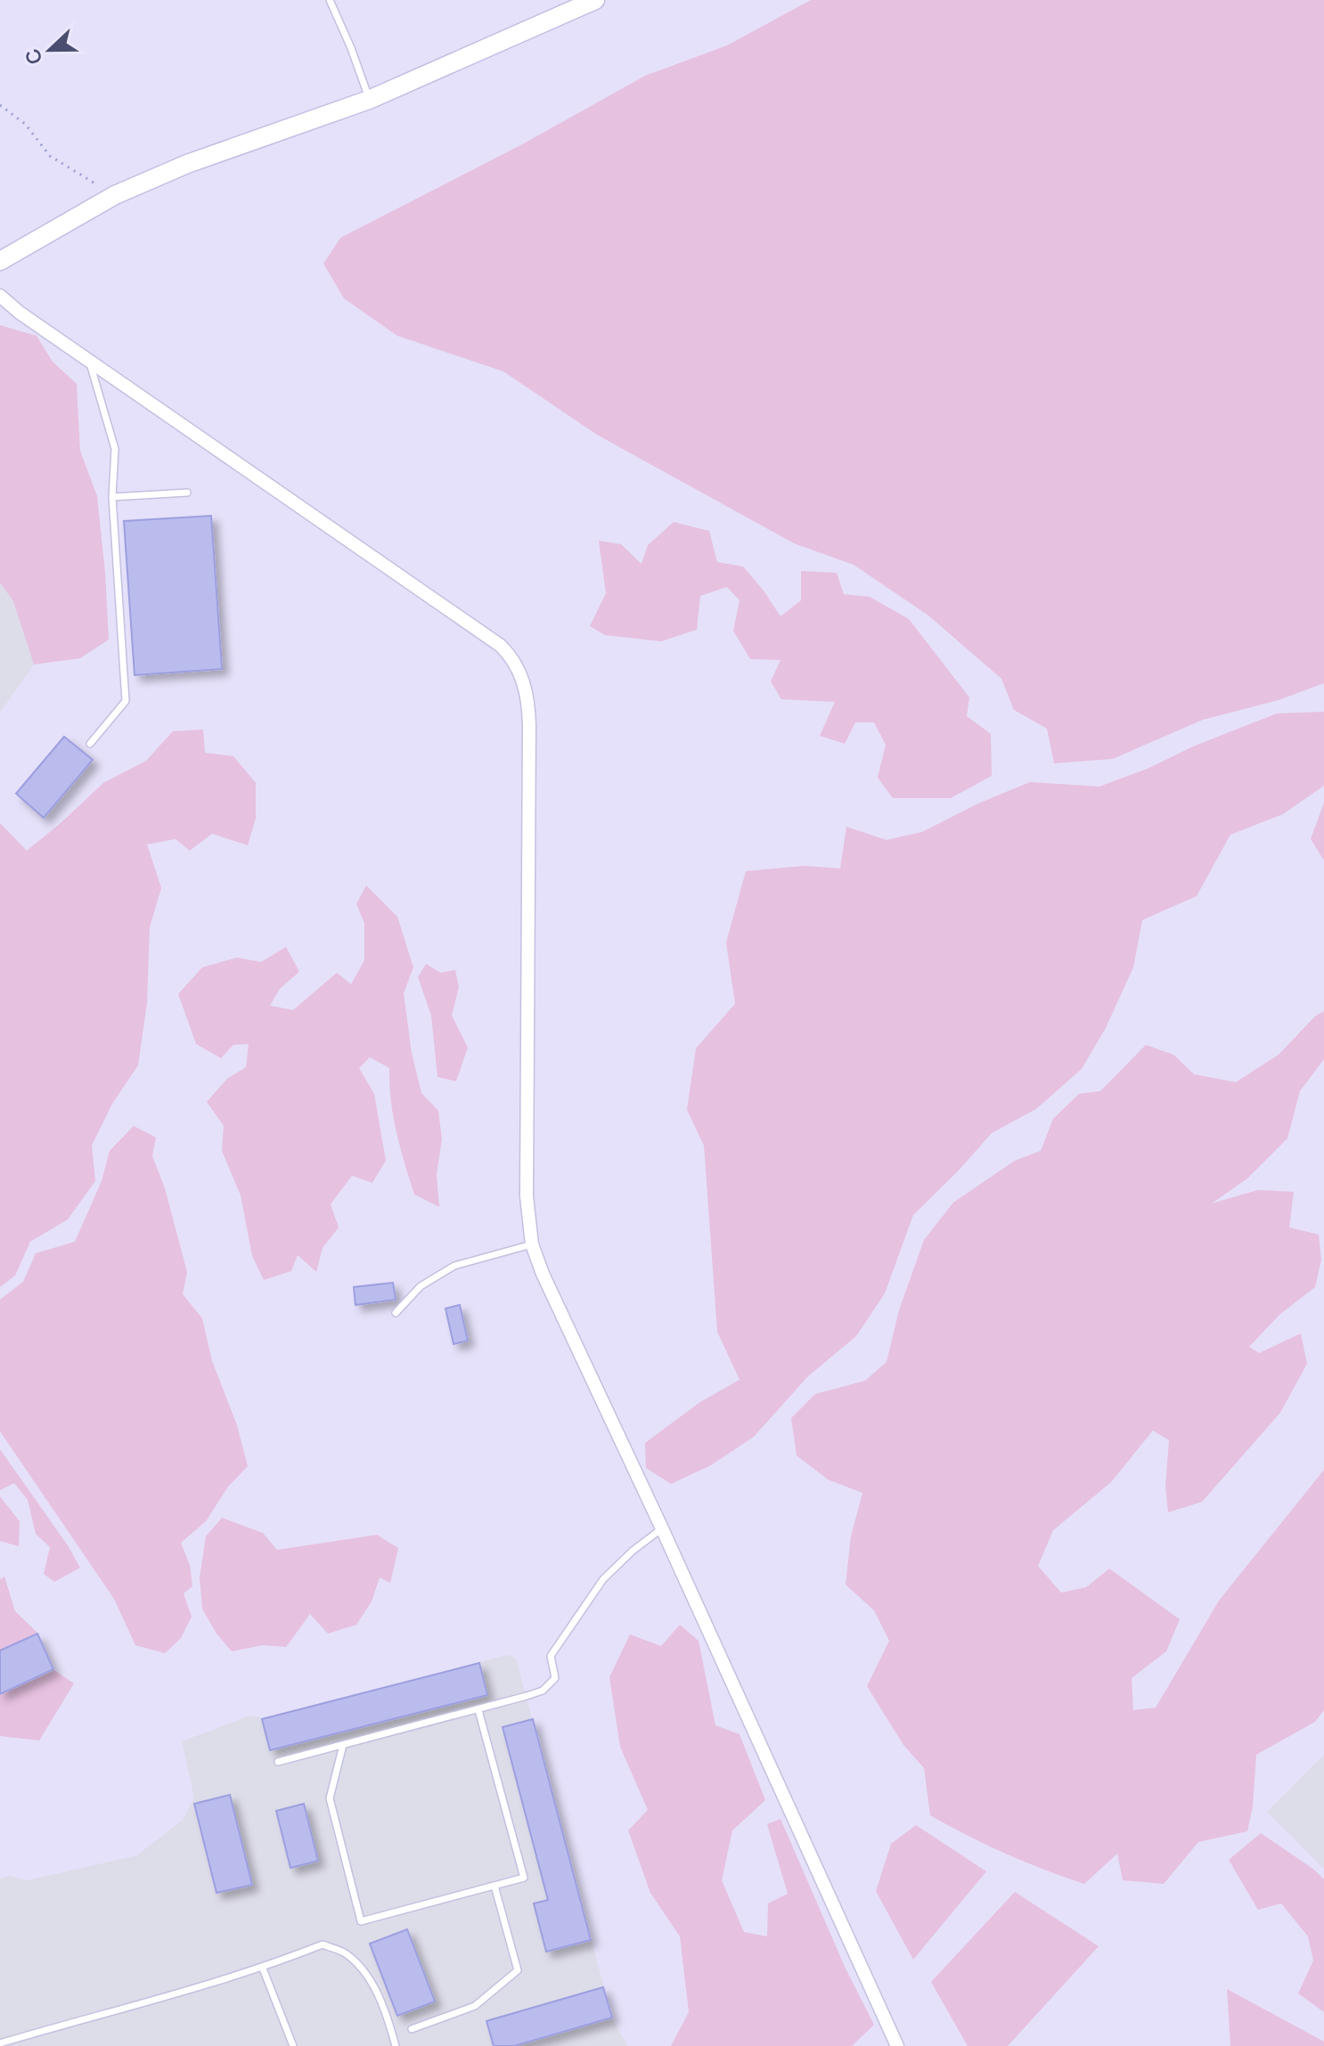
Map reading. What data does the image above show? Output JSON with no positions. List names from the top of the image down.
{
  "north": "left"
}
